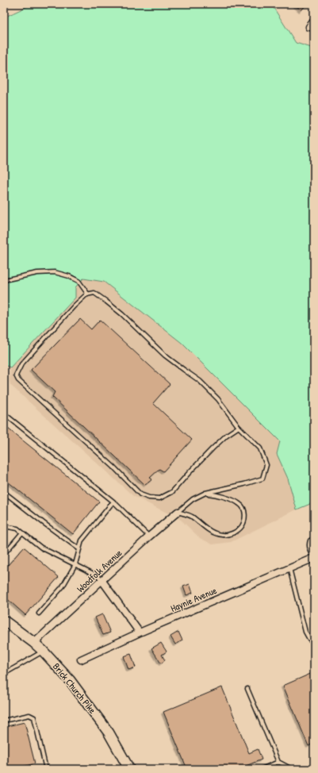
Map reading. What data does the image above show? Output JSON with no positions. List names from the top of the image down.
{
  "streets": {
    "main road": ["Brick Church Pike"],
    "street": ["Woodfolk Avenue", "Haynie Avenue"]
  },
  "crossings": [
    ["Woodfolk Avenue", "Brick Church Pike"]
  ]
}
